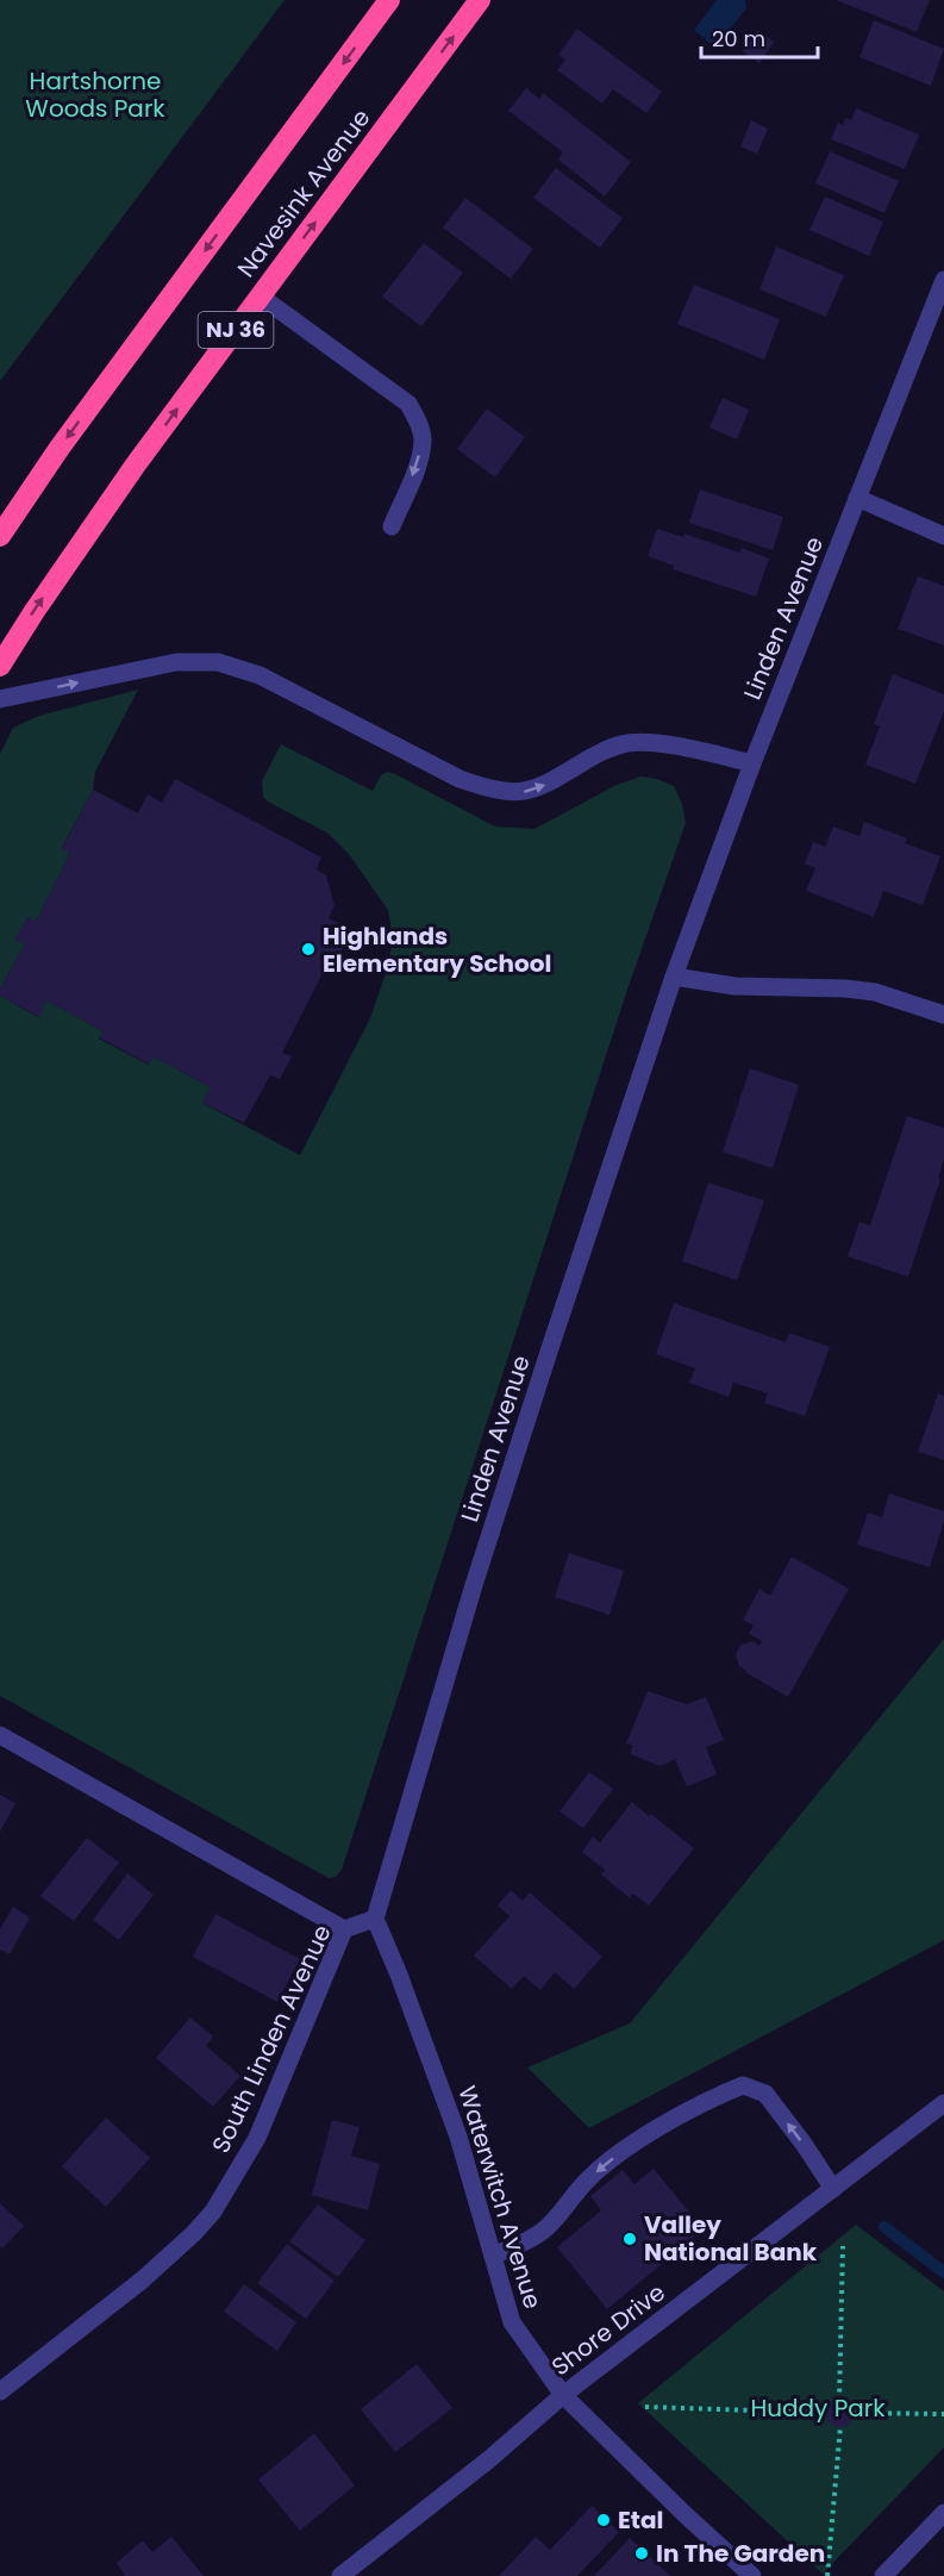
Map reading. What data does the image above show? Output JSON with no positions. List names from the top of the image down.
{
  "streets": {
    "highway": ["Navesink Avenue", "NJ 36"],
    "street": [
      "Linden Avenue",
      "South Linden Avenue",
      "Waterwitch Avenue",
      "Shore Drive"
    ]
  },
  "crossings": [
    ["Linden Avenue", "South Linden Avenue"],
    ["Linden Avenue", "Waterwitch Avenue"],
    ["South Linden Avenue", "Waterwitch Avenue"],
    ["Waterwitch Avenue", "Shore Drive"]
  ],
  "parks": ["Hartshorne Woods Park", "Huddy Park"],
  "places": [
    "Highlands Elementary School",
    "Valley National Bank",
    "Etal",
    "In The Garden"
  ],
  "scale_bar": "20 m"
}
